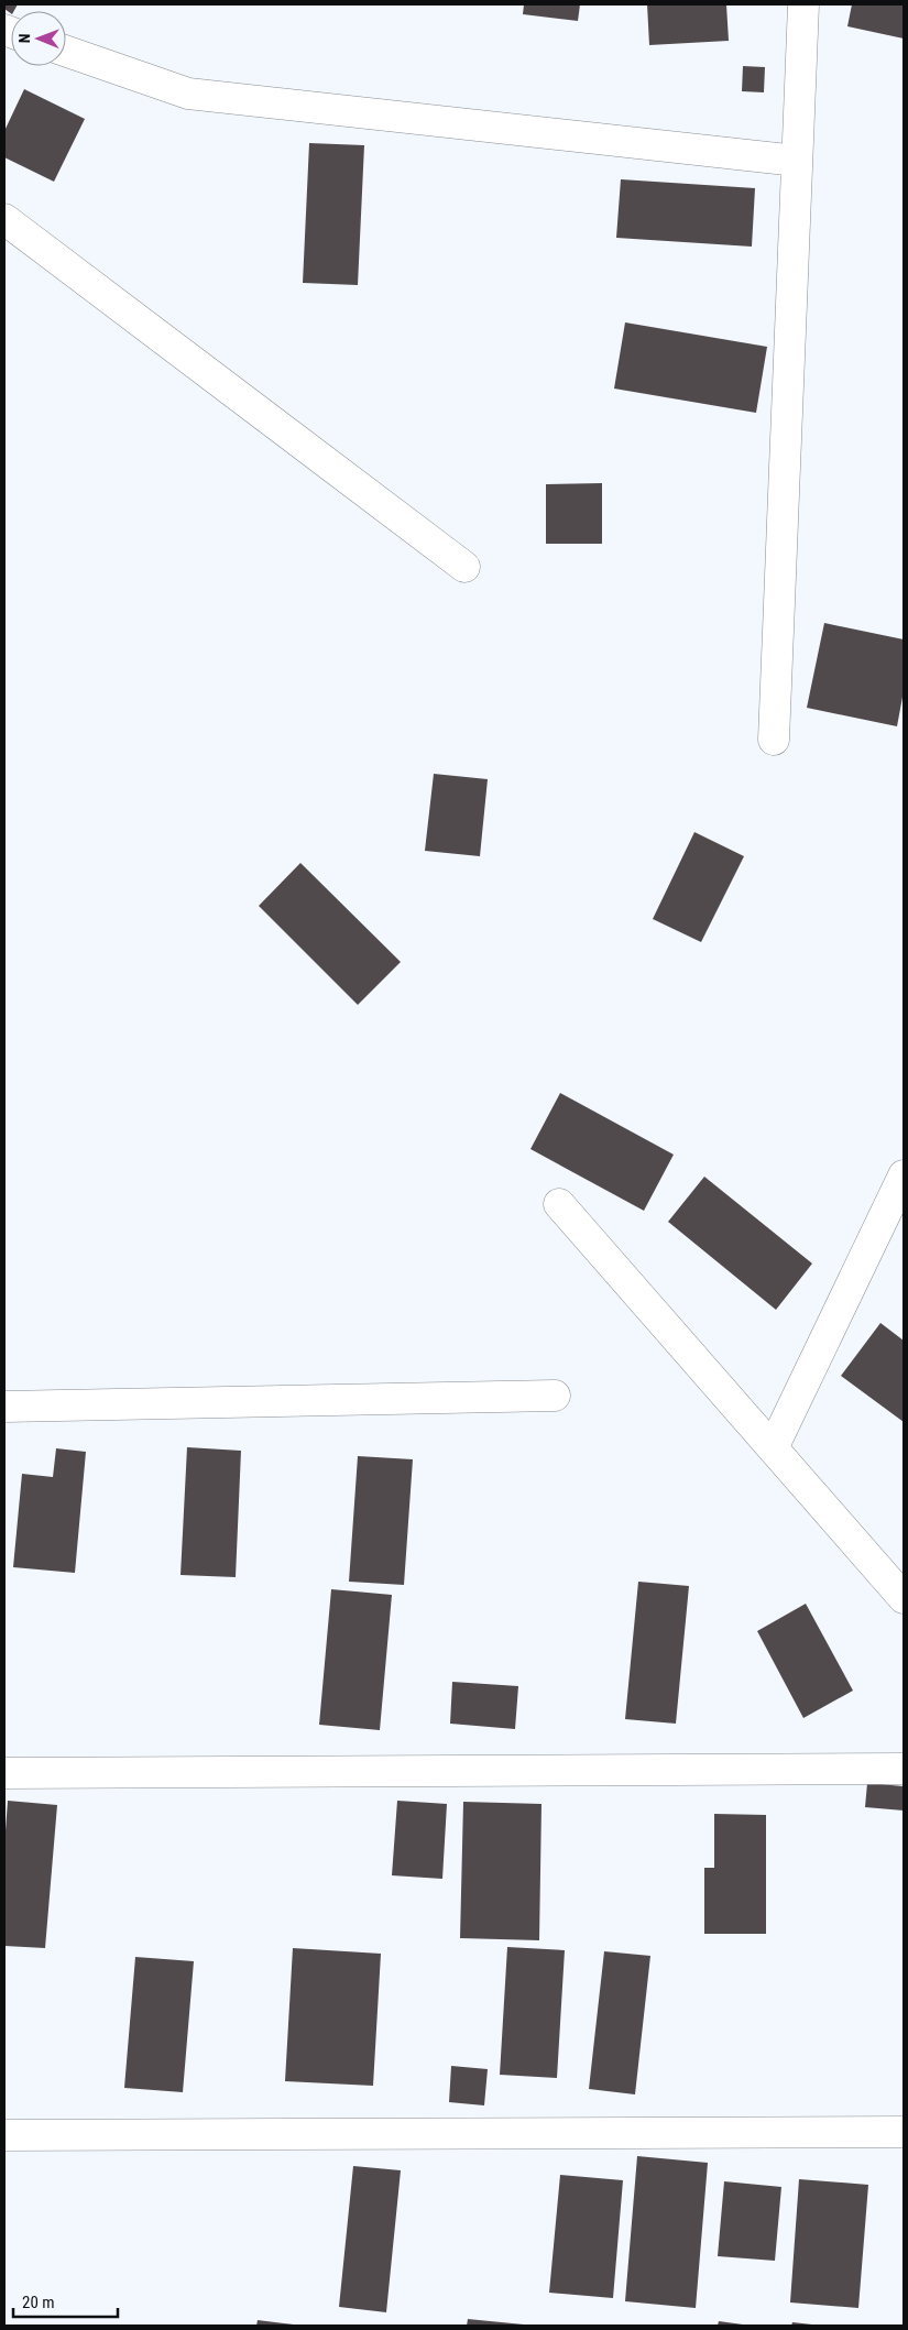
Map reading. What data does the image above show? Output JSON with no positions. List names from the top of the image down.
{
  "scale_bar": "20 m",
  "north": "left"
}
